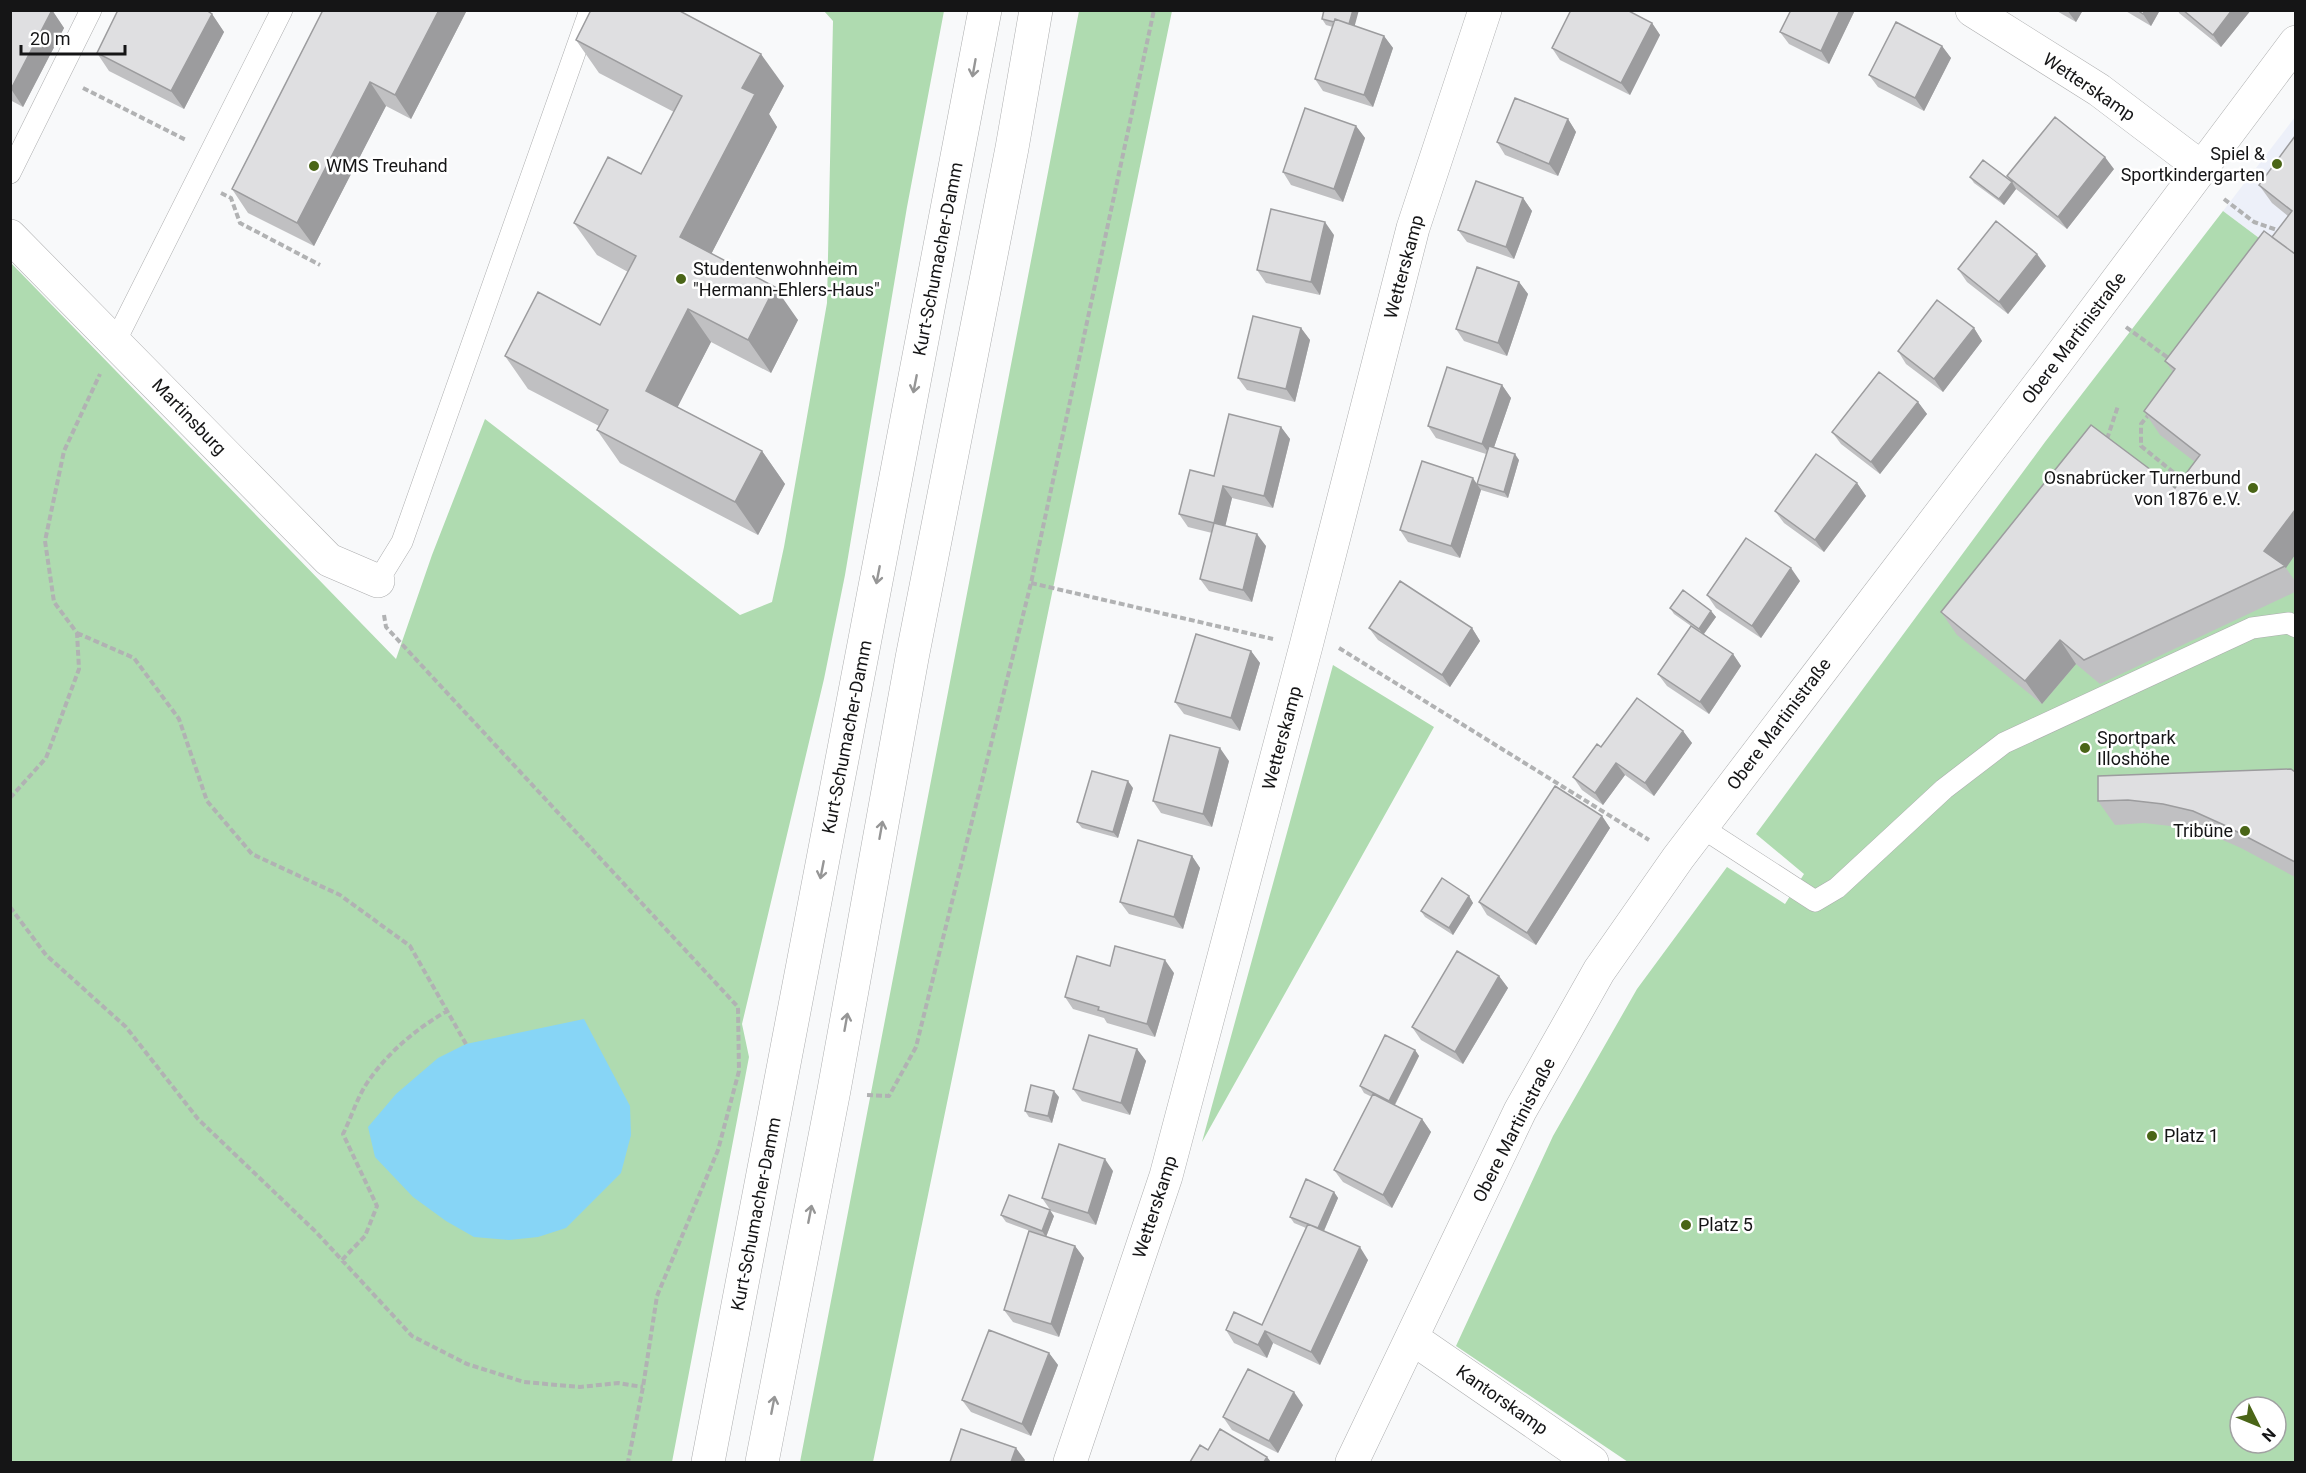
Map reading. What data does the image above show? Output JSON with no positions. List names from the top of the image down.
{
  "streets": {
    "street": [
      "Wetterskamp",
      "Kurt-Schumacher-Damm",
      "Obere Martinistraße",
      "Martinsburg",
      "Kantorskamp"
    ]
  },
  "crossings": [
    ["Wetterskamp", "Obere Martinistraße"],
    ["Obere Martinistraße", "Kantorskamp"]
  ],
  "places": [
    "Spiel & Sportkindergarten",
    "WMS Treuhand",
    "Studentenwohnheim \"Hermann-Ehlers-Haus\"",
    "Osnabrücker Turnerbund von 1876 e.V.",
    "Sportpark Illoshöhe",
    "Tribüne",
    "Platz 1",
    "Platz 5"
  ],
  "scale_bar": "20 m",
  "north": "bottom right"
}
